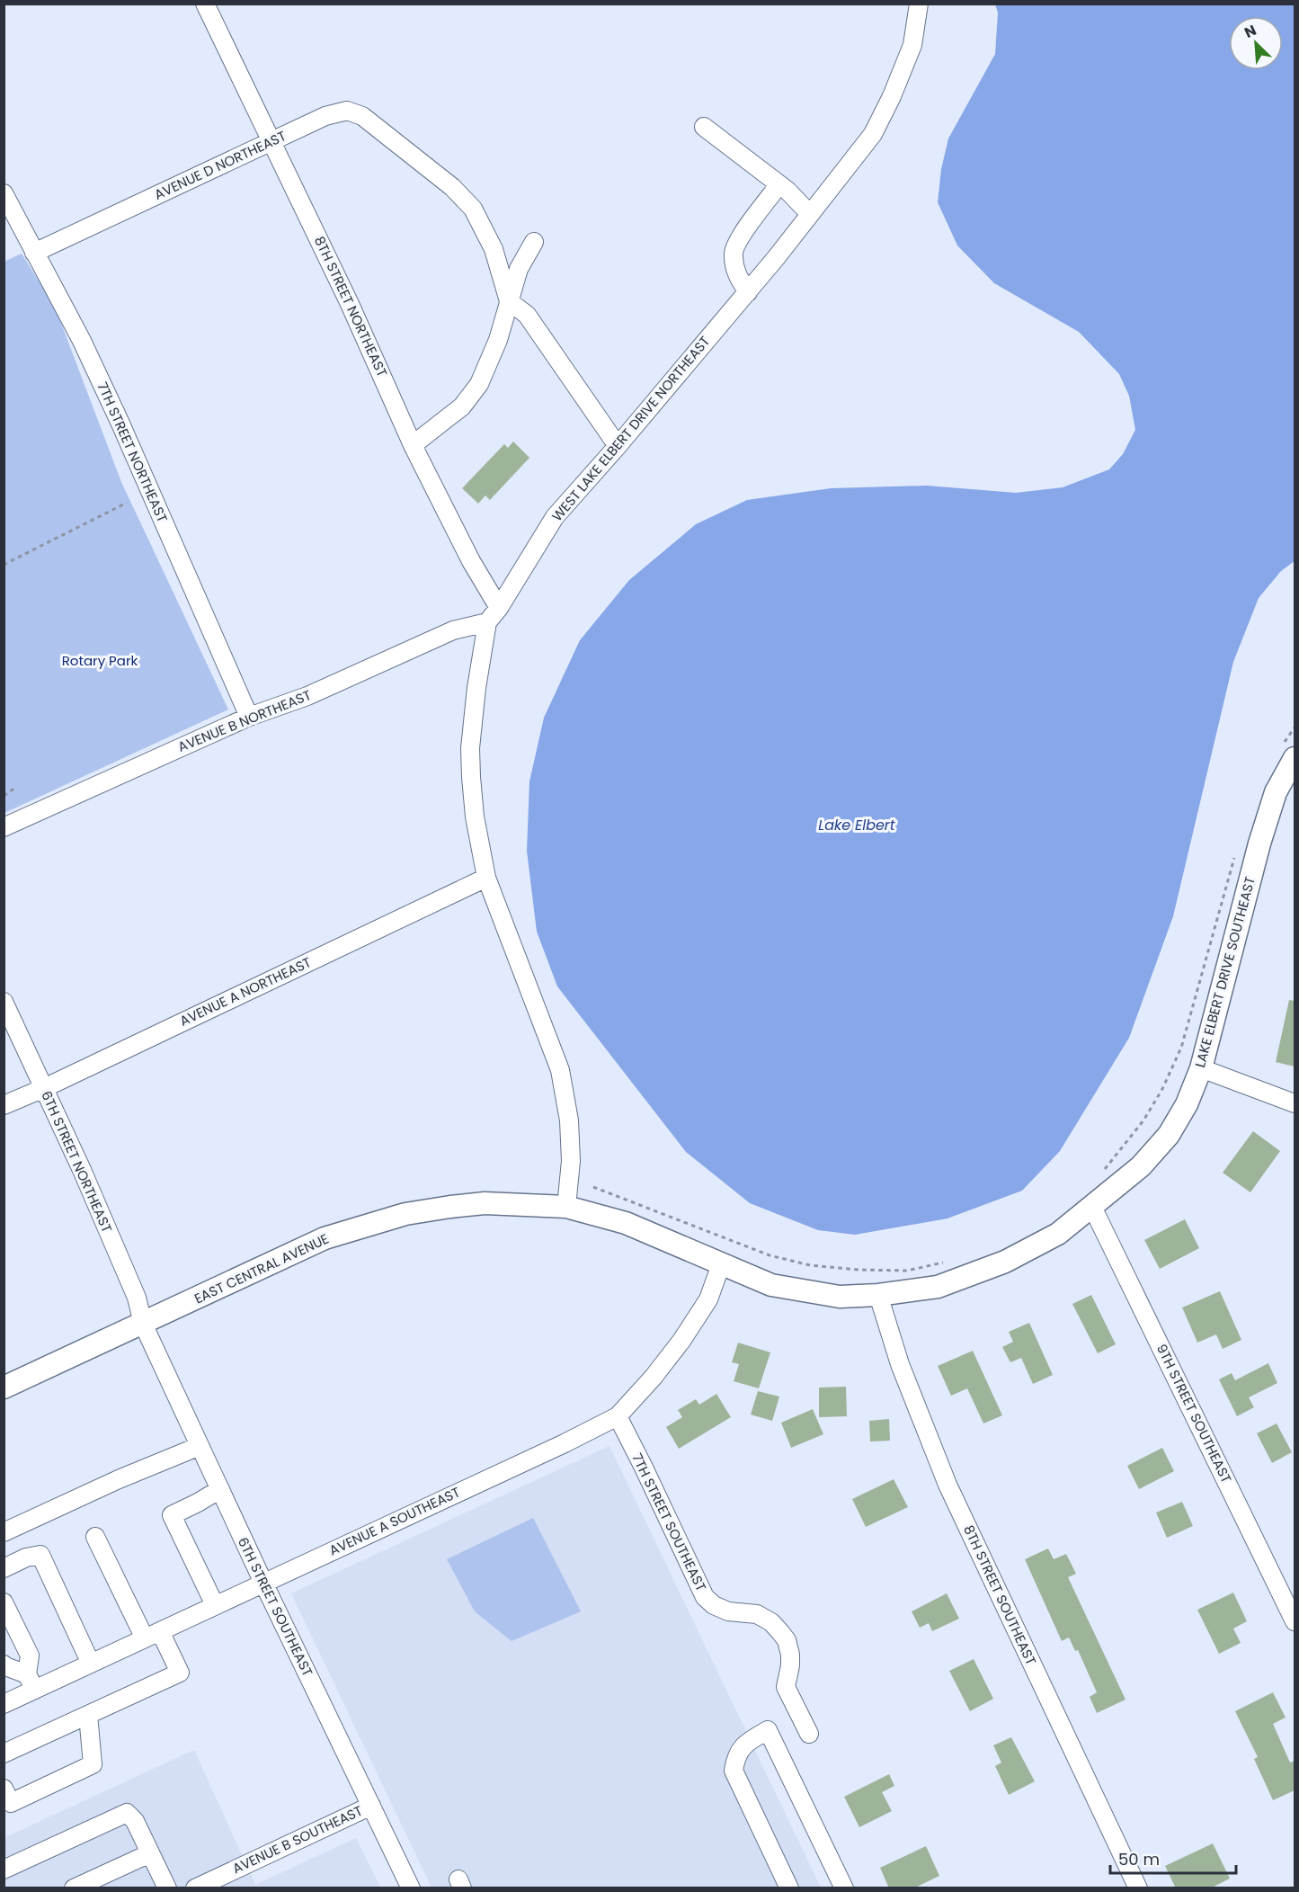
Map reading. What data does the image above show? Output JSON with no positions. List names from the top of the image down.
{
  "streets": {
    "main road": ["LAKE ELBERT DRIVE SOUTHEAST", "EAST CENTRAL AVENUE"],
    "street": [
      "AVENUE D NORTHEAST",
      "8TH STREET NORTHEAST",
      "WEST LAKE ELBERT DRIVE NORTHEAST",
      "7TH STREET NORTHEAST",
      "AVENUE B NORTHEAST",
      "AVENUE A NORTHEAST",
      "6TH STREET NORTHEAST",
      "9TH STREET SOUTHEAST",
      "AVENUE A SOUTHEAST",
      "7TH STREET SOUTHEAST",
      "8TH STREET SOUTHEAST",
      "6TH STREET SOUTHEAST",
      "AVENUE B SOUTHEAST"
    ]
  },
  "crossings": [
    ["AVENUE D NORTHEAST", "8TH STREET NORTHEAST"],
    ["AVENUE D NORTHEAST", "7TH STREET NORTHEAST"],
    ["8TH STREET NORTHEAST", "WEST LAKE ELBERT DRIVE NORTHEAST"],
    ["WEST LAKE ELBERT DRIVE NORTHEAST", "AVENUE B NORTHEAST"],
    ["7TH STREET NORTHEAST", "AVENUE B NORTHEAST"],
    ["LAKE ELBERT DRIVE SOUTHEAST", "EAST CENTRAL AVENUE"],
    ["LAKE ELBERT DRIVE SOUTHEAST", "9TH STREET SOUTHEAST"],
    ["LAKE ELBERT DRIVE SOUTHEAST", "AVENUE A SOUTHEAST"],
    ["LAKE ELBERT DRIVE SOUTHEAST", "8TH STREET SOUTHEAST"],
    ["AVENUE A NORTHEAST", "6TH STREET NORTHEAST"],
    ["6TH STREET NORTHEAST", "EAST CENTRAL AVENUE"],
    ["6TH STREET NORTHEAST", "6TH STREET SOUTHEAST"],
    ["EAST CENTRAL AVENUE", "6TH STREET SOUTHEAST"],
    ["AVENUE A SOUTHEAST", "7TH STREET SOUTHEAST"],
    ["AVENUE A SOUTHEAST", "6TH STREET SOUTHEAST"],
    ["6TH STREET SOUTHEAST", "AVENUE B SOUTHEAST"]
  ],
  "water": ["Lake Elbert"],
  "parks": ["Rotary Park"],
  "scale_bar": "50 m",
  "north": "top left"
}
